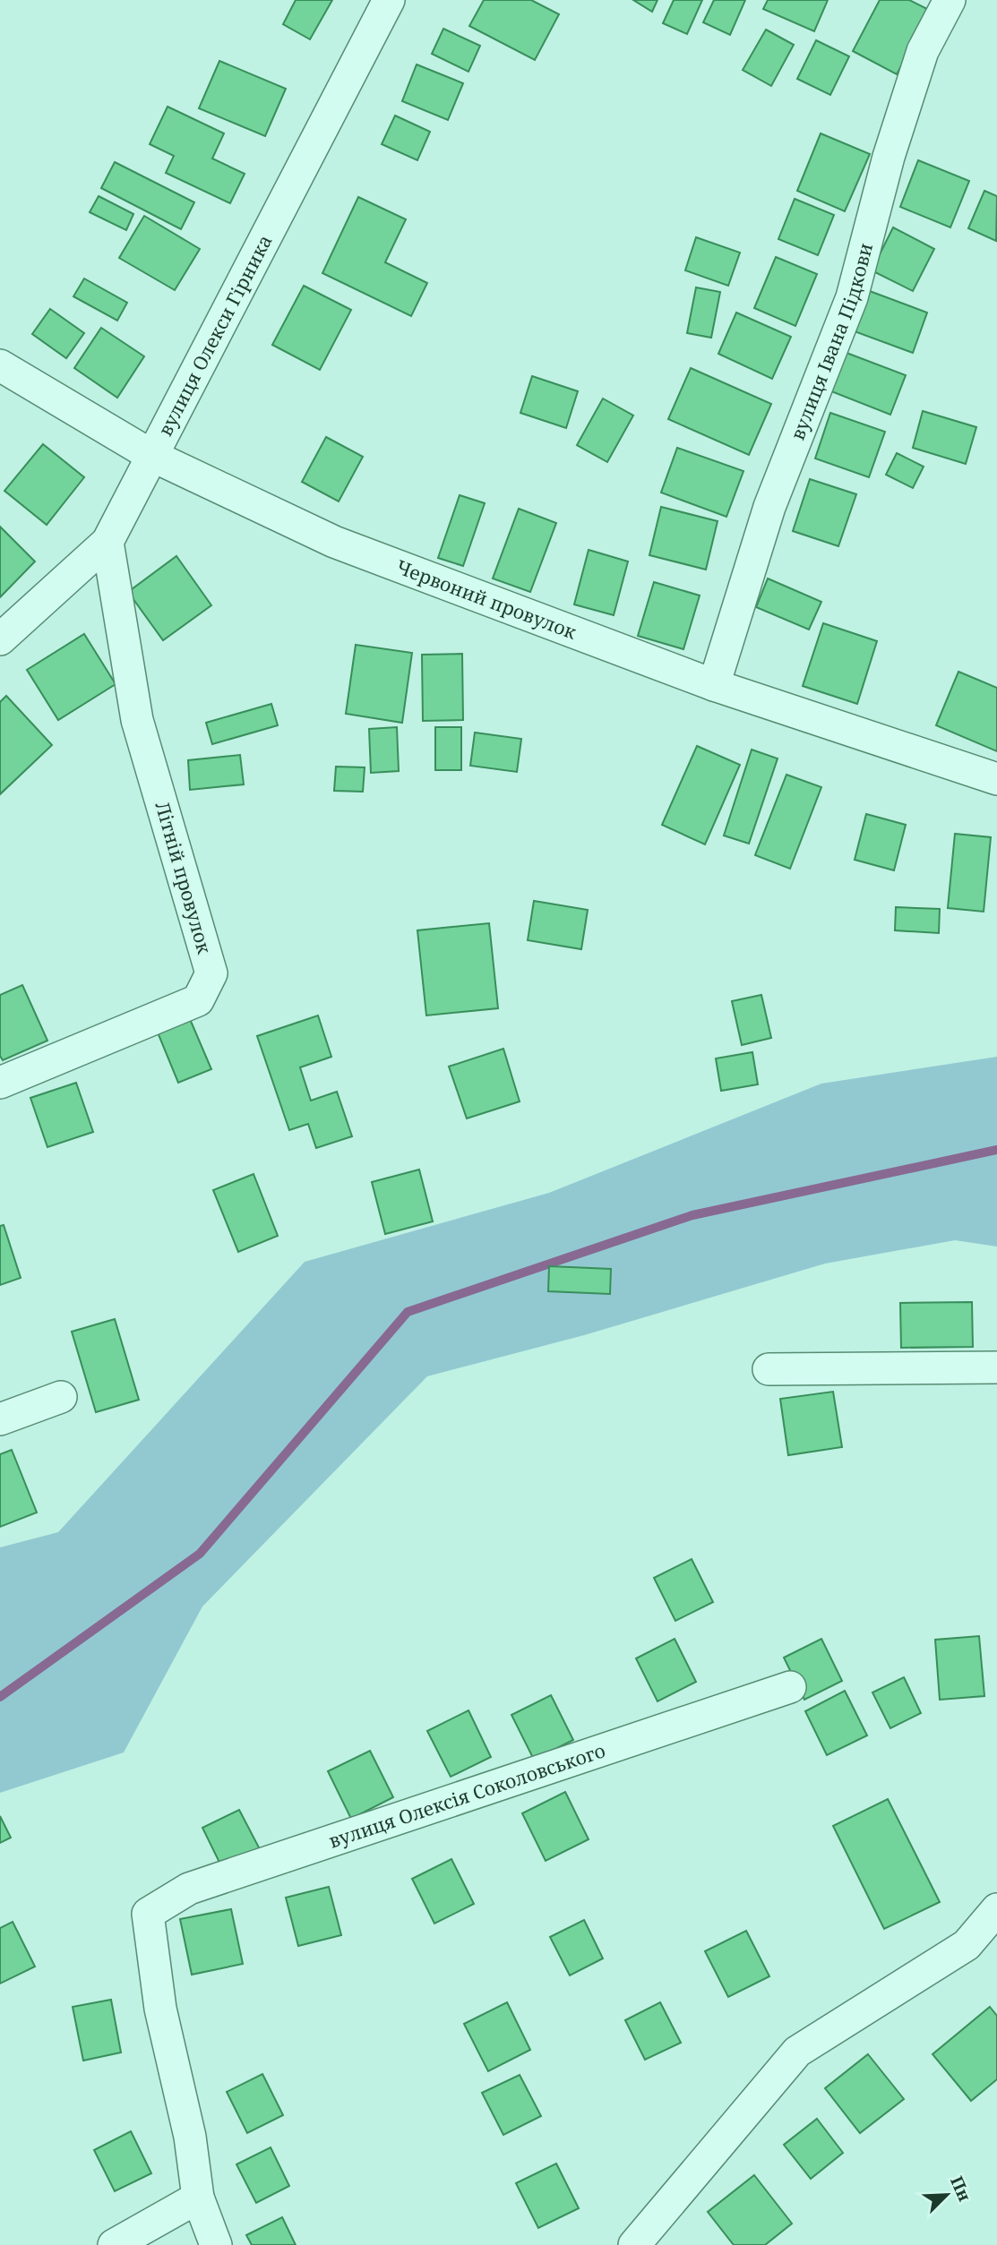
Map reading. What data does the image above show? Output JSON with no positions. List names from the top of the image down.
{
  "streets": {
    "street": [
      "вулиця Олекси Гірника",
      "вулиця Івана Підкови",
      "Червоний провулок",
      "Літній провулок",
      "вулиця Олексія Соколовського"
    ]
  },
  "crossings": [
    ["вулиця Олекси Гірника", "Червоний провулок"],
    ["вулиця Олекси Гірника", "Літній провулок"],
    ["вулиця Івана Підкови", "Червоний провулок"]
  ],
  "north": "top right"
}
